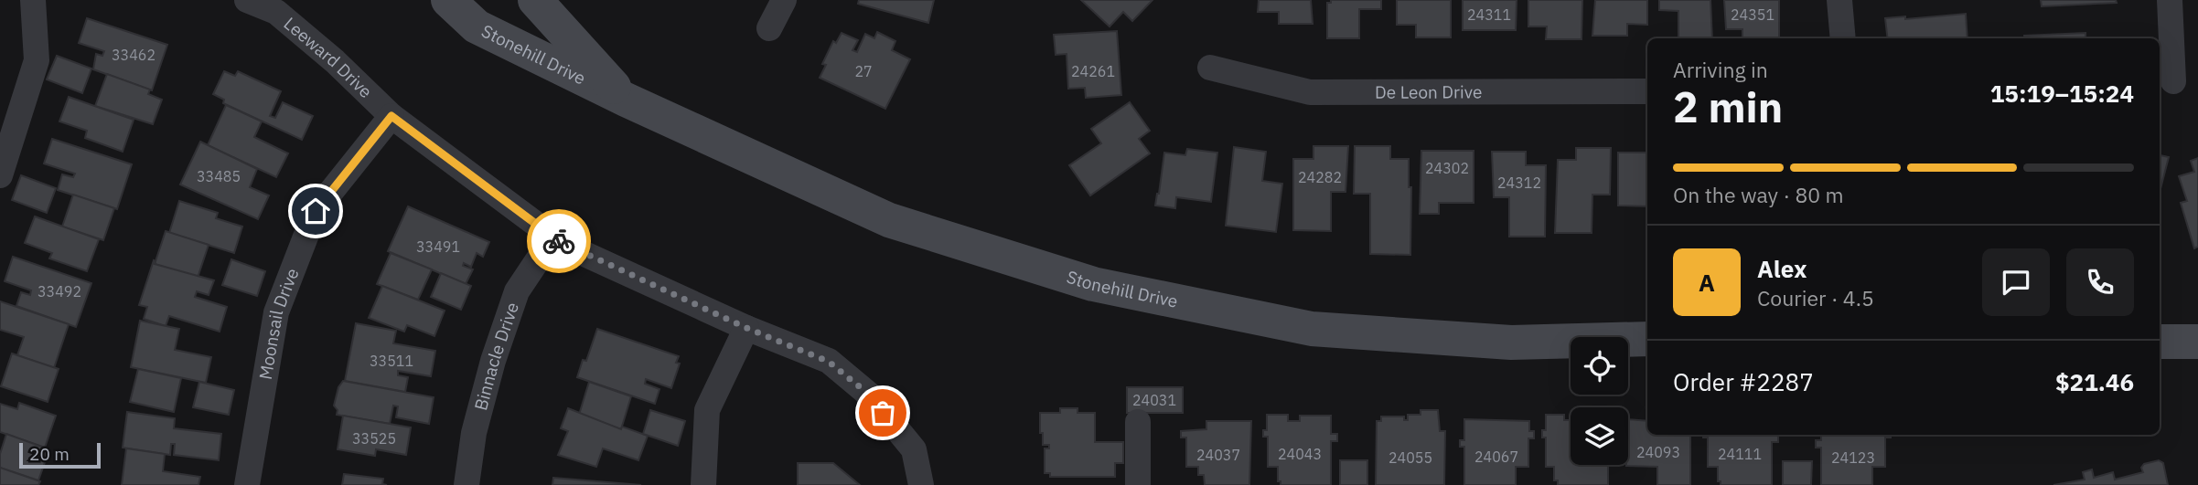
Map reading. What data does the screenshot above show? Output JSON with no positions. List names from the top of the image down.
{
  "streets": {
    "main road": ["Stonehill Drive"],
    "street": [
      "Leeward Drive",
      "De Leon Drive",
      "Moonsail Drive",
      "Binnacle Drive"
    ]
  },
  "crossings": [
    ["Leeward Drive", "Moonsail Drive"],
    ["Leeward Drive", "Binnacle Drive"]
  ],
  "house_numbers": [
    "24311",
    "24351",
    "33462",
    "27",
    "24261",
    "24302",
    "33485",
    "24282",
    "24312",
    "33491",
    "33492",
    "33511",
    "24031",
    "33525",
    "24093",
    "24043",
    "24111",
    "24037",
    "24067",
    "24055",
    "24123"
  ],
  "scale_bar": "20 m",
  "page": {
    "heading": ["2 min", "Arriving in", "15:19–15:24"],
    "panel": [
      "Alex",
      "Courier · 4.5",
      "Order #2287",
      "$21.46"
    ],
    "bar": "On the way · 80 m",
    "round": "A",
    "scale": "20 m"
  }
}
